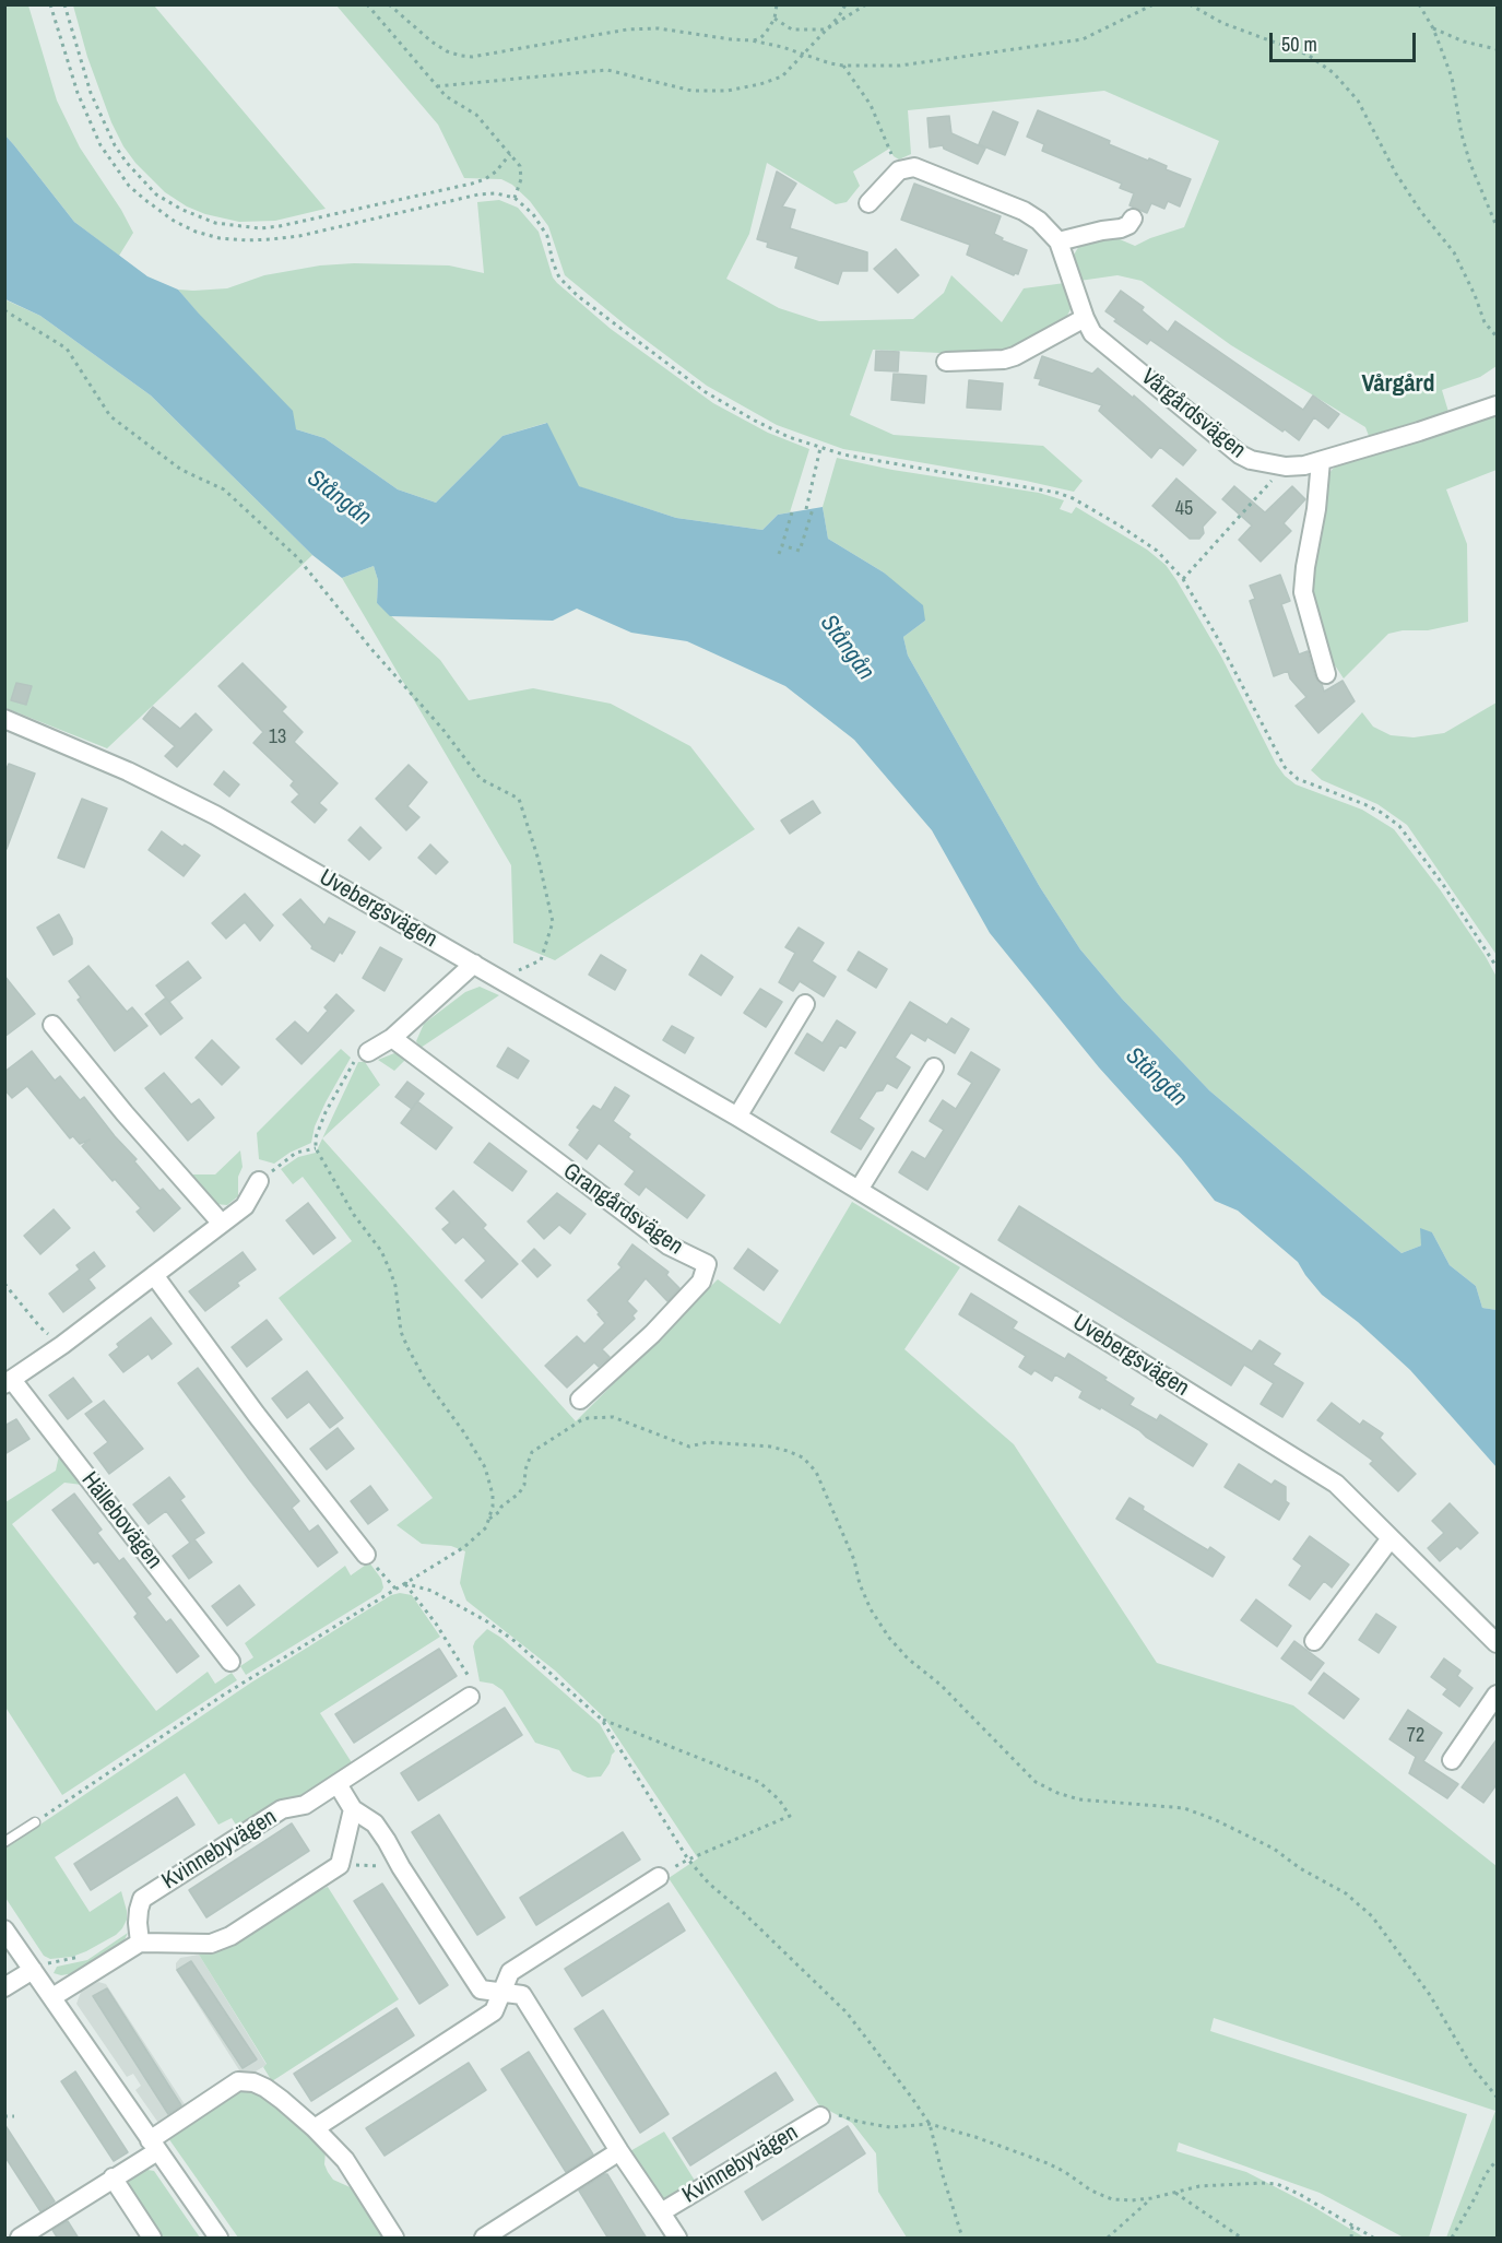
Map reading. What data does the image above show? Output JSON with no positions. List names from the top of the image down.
{
  "streets": {
    "street": [
      "Vårgårdsvägen",
      "Uvebergsvägen",
      "Grangårdsvägen",
      "Hällebovägen",
      "Kvinnebyvägen"
    ]
  },
  "districts": ["Vårgård"],
  "water": ["Stångån"],
  "house_numbers": ["45", "13", "72"],
  "scale_bar": "50 m"
}
